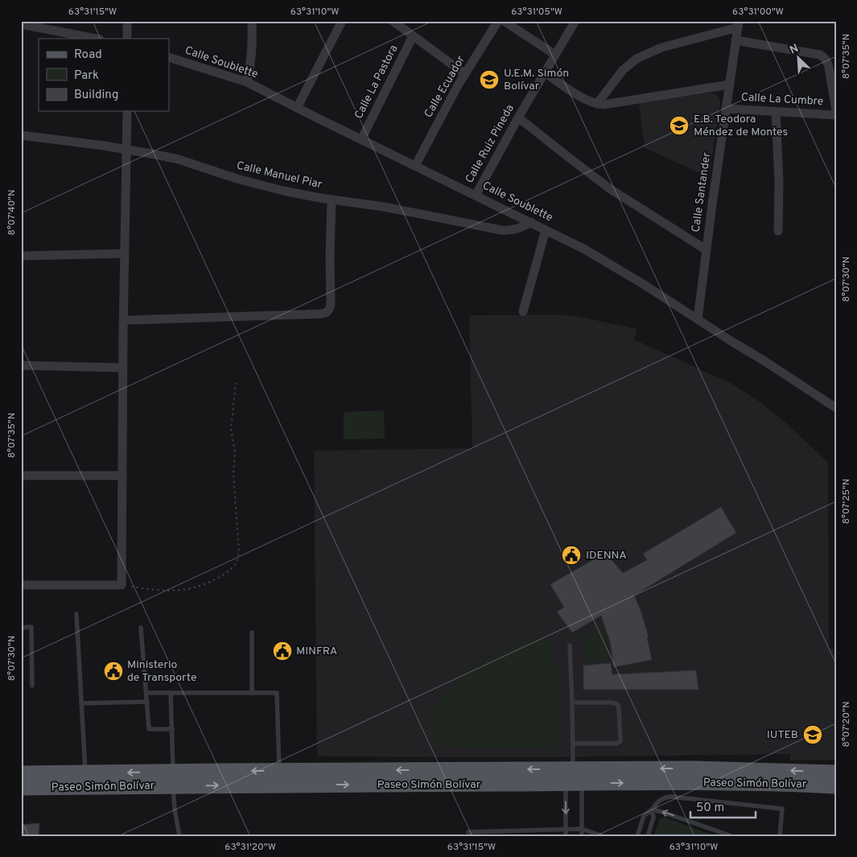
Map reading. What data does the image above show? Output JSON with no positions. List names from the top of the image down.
{
  "streets": {
    "main road": ["Paseo Simón Bolívar"],
    "street": [
      "Calle Soublette",
      "Calle La Pastora",
      "Calle Ecuador",
      "Calle La Cumbre",
      "Calle Ruiz Pineda",
      "Calle Manuel Piar",
      "Calle Santander"
    ]
  },
  "crossings": [
    ["Calle Soublette", "Calle La Pastora"],
    ["Calle Soublette", "Calle Ecuador"],
    ["Calle Soublette", "Calle Ruiz Pineda"],
    ["Calle Soublette", "Calle Manuel Piar"],
    ["Calle Soublette", "Calle Santander"],
    ["Calle La Cumbre", "Calle Santander"]
  ],
  "places": {
    "school or university": ["U.E.M. Simón Bolívar", "E.B. Teodora Méndez de Montes", "IUTEB"],
    "public building": ["IDENNA", "MINFRA", "Ministerio de Transporte"]
  },
  "legend": ["Road", "Park", "Building"],
  "scale_bar": "50 m",
  "north": "top left",
  "coordinates": [
    "63°31'15\"W",
    "63°31'10\"W",
    "63°31'05\"W",
    "63°31'00\"W",
    "8°07'35\"N",
    "8°07'40\"N",
    "8°07'30\"N",
    "8°07'25\"N",
    "8°07'20\"N",
    "63°31'20\"W"
  ]
}
